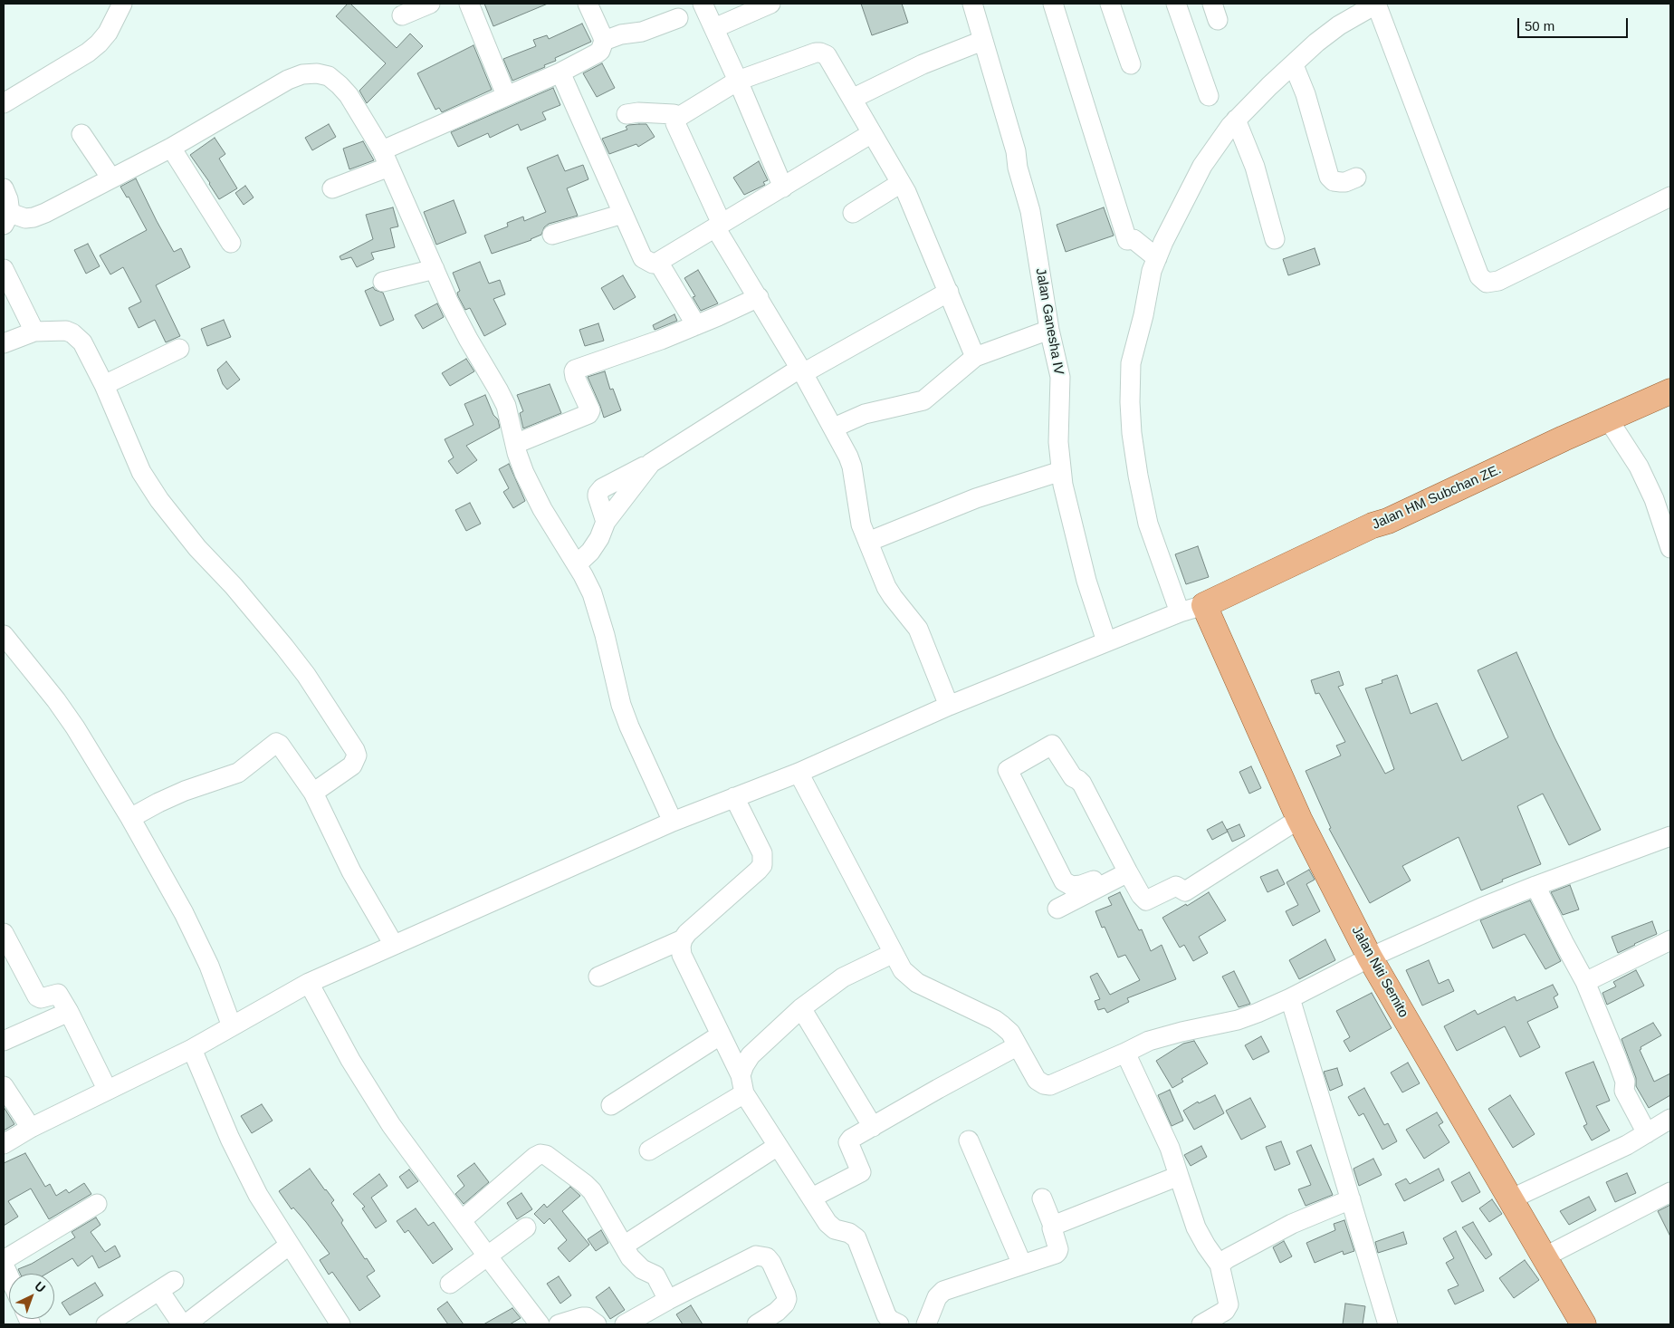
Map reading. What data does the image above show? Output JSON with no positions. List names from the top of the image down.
{
  "streets": {
    "main road": ["Jalan HM Subchan ZE.", "Jalan Niti Semito"],
    "street": ["Jalan Ganesha IV"]
  },
  "crossings": [
    ["Jalan HM Subchan ZE.", "Jalan Niti Semito"]
  ],
  "scale_bar": "50 m",
  "north": "top right"
}
